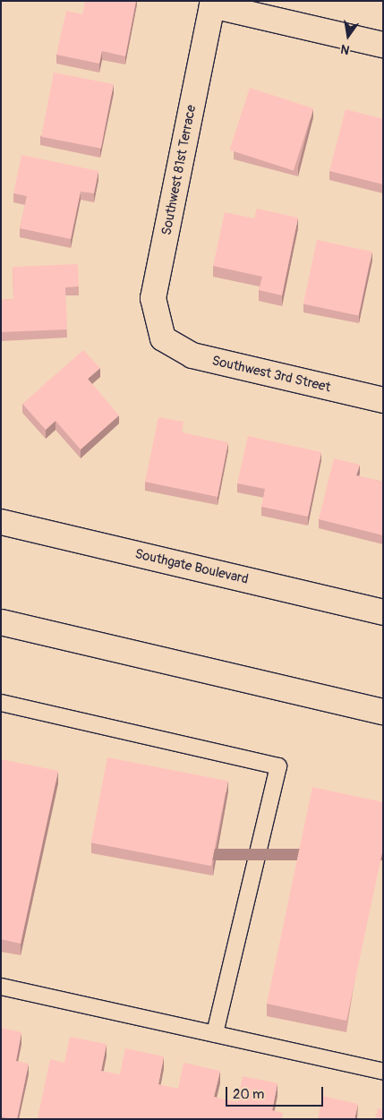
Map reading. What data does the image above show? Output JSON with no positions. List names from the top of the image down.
{
  "streets": {
    "main road": ["Southwest 81st Terrace", "Southwest 3rd Street", "Southgate Boulevard"]
  },
  "crossings": [
    ["Southwest 81st Terrace", "Southwest 3rd Street"]
  ],
  "scale_bar": "20 m",
  "north": "bottom"
}
